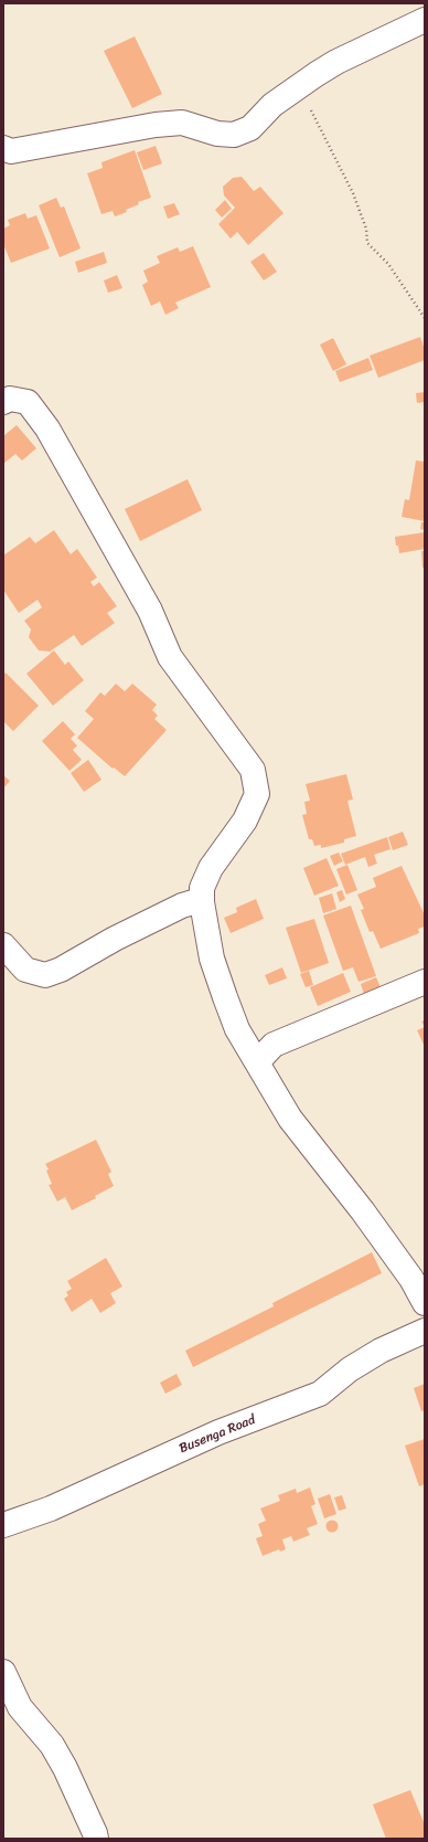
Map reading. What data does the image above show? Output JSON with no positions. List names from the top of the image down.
{
  "streets": {
    "street": ["Busenga Road"]
  }
}
